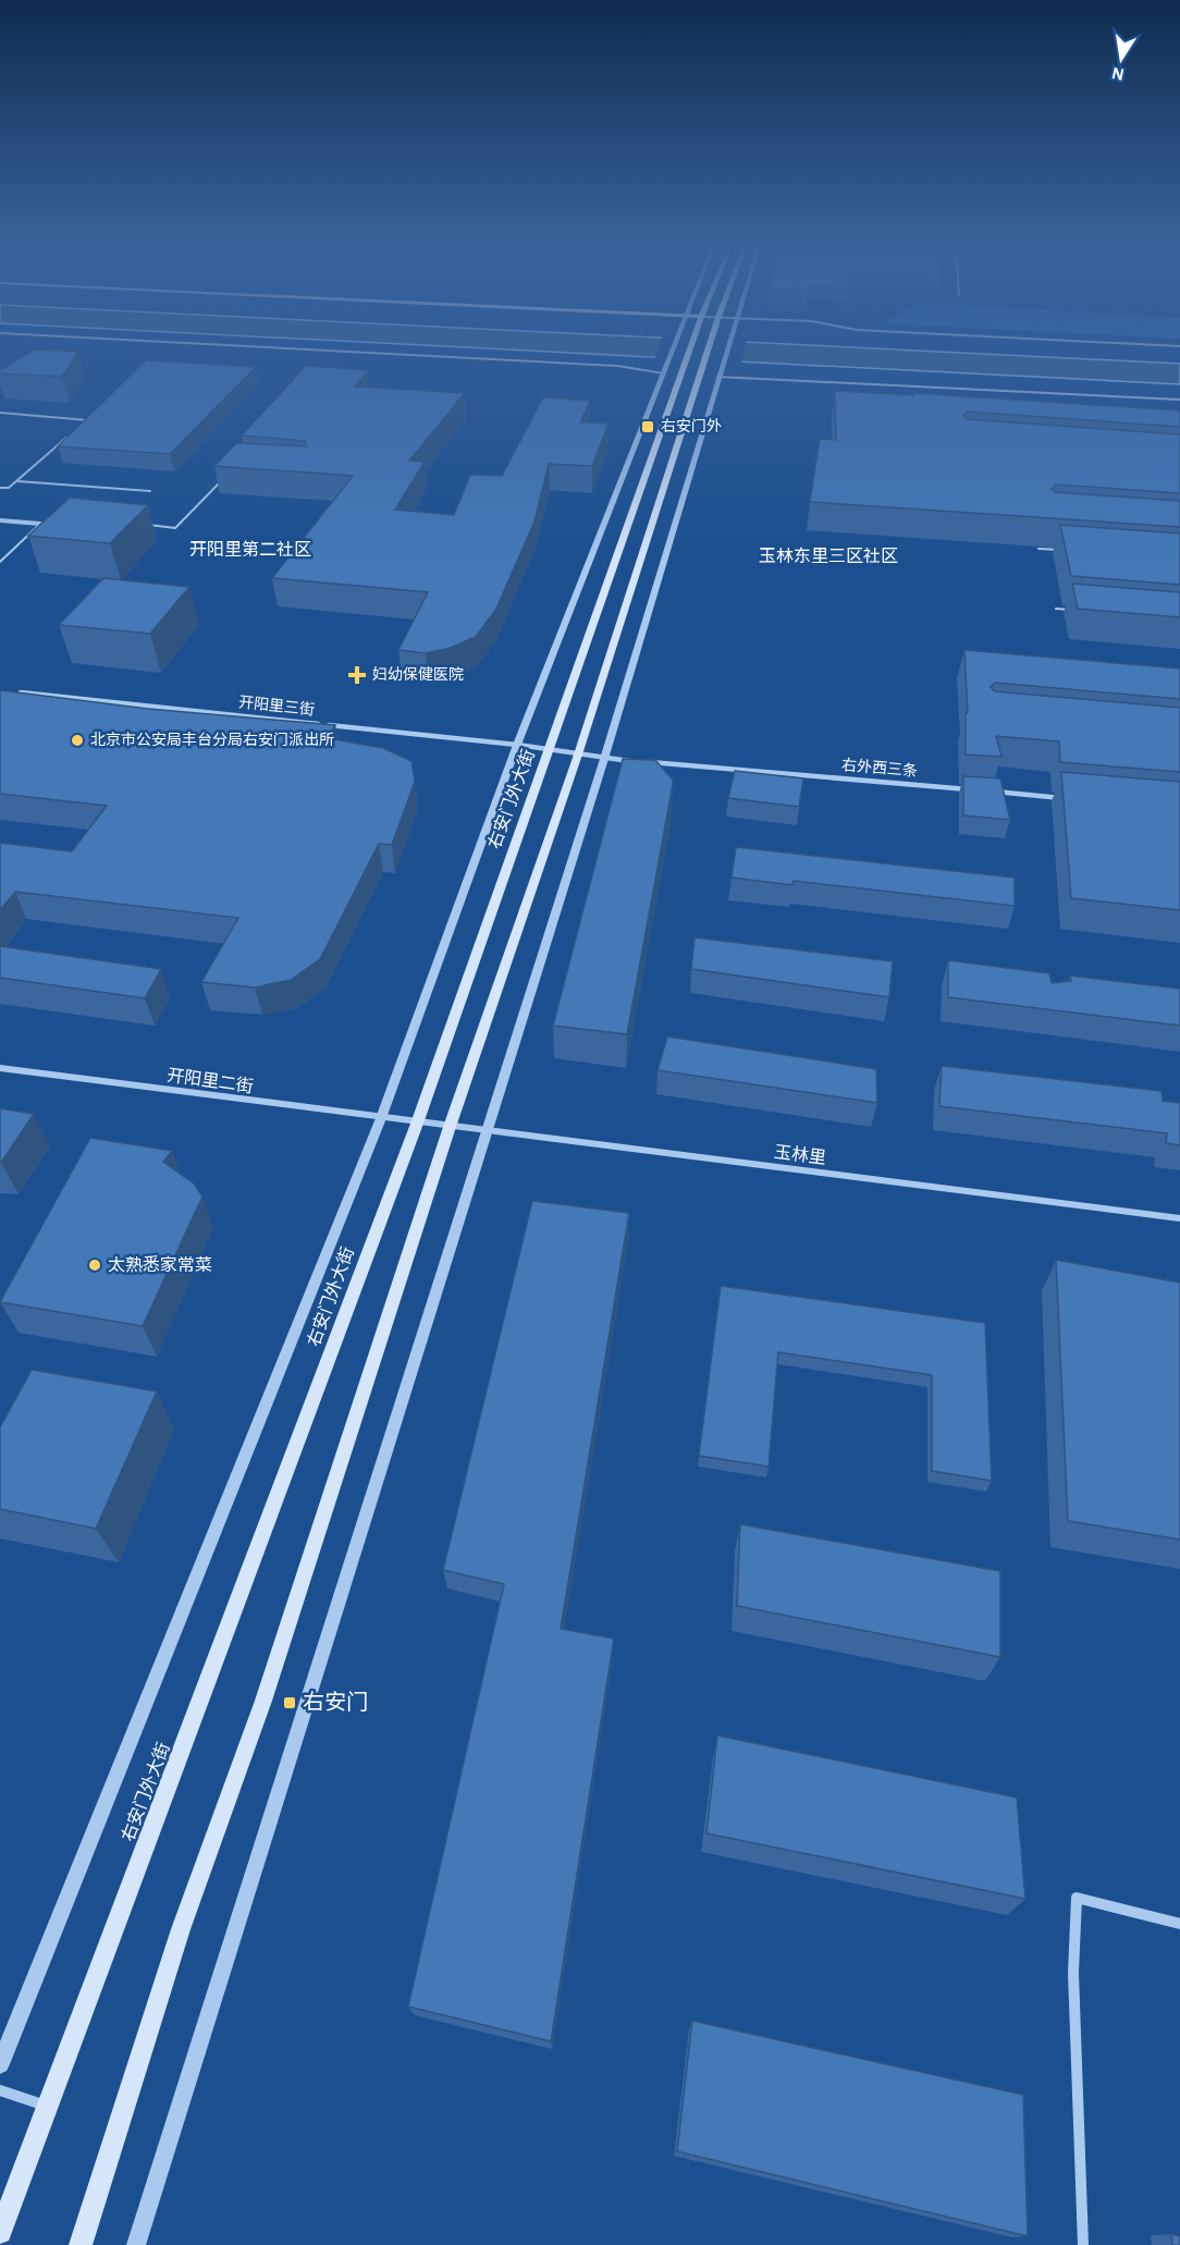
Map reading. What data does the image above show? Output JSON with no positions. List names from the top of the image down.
{
  "streets": {
    "main road": ["右安门外大街"],
    "street": [
      "开阳里三街",
      "右外西三条",
      "开阳里二街",
      "玉林里"
    ]
  },
  "crossings": [
    ["开阳里三街", "右外西三条"],
    ["开阳里三街", "右安门外大街"],
    ["右安门外大街", "开阳里二街"],
    ["右安门外大街", "玉林里"],
    ["开阳里二街", "玉林里"]
  ],
  "districts": ["开阳里第二社区", "玉林东里三区社区"],
  "places": {
    "transit": ["右安门外", "右安门"],
    "health": ["妇幼保健医院"],
    "other": ["北京市公安局丰台分局右安门派出所", "太熟悉家常菜"]
  },
  "north": "bottom"
}
